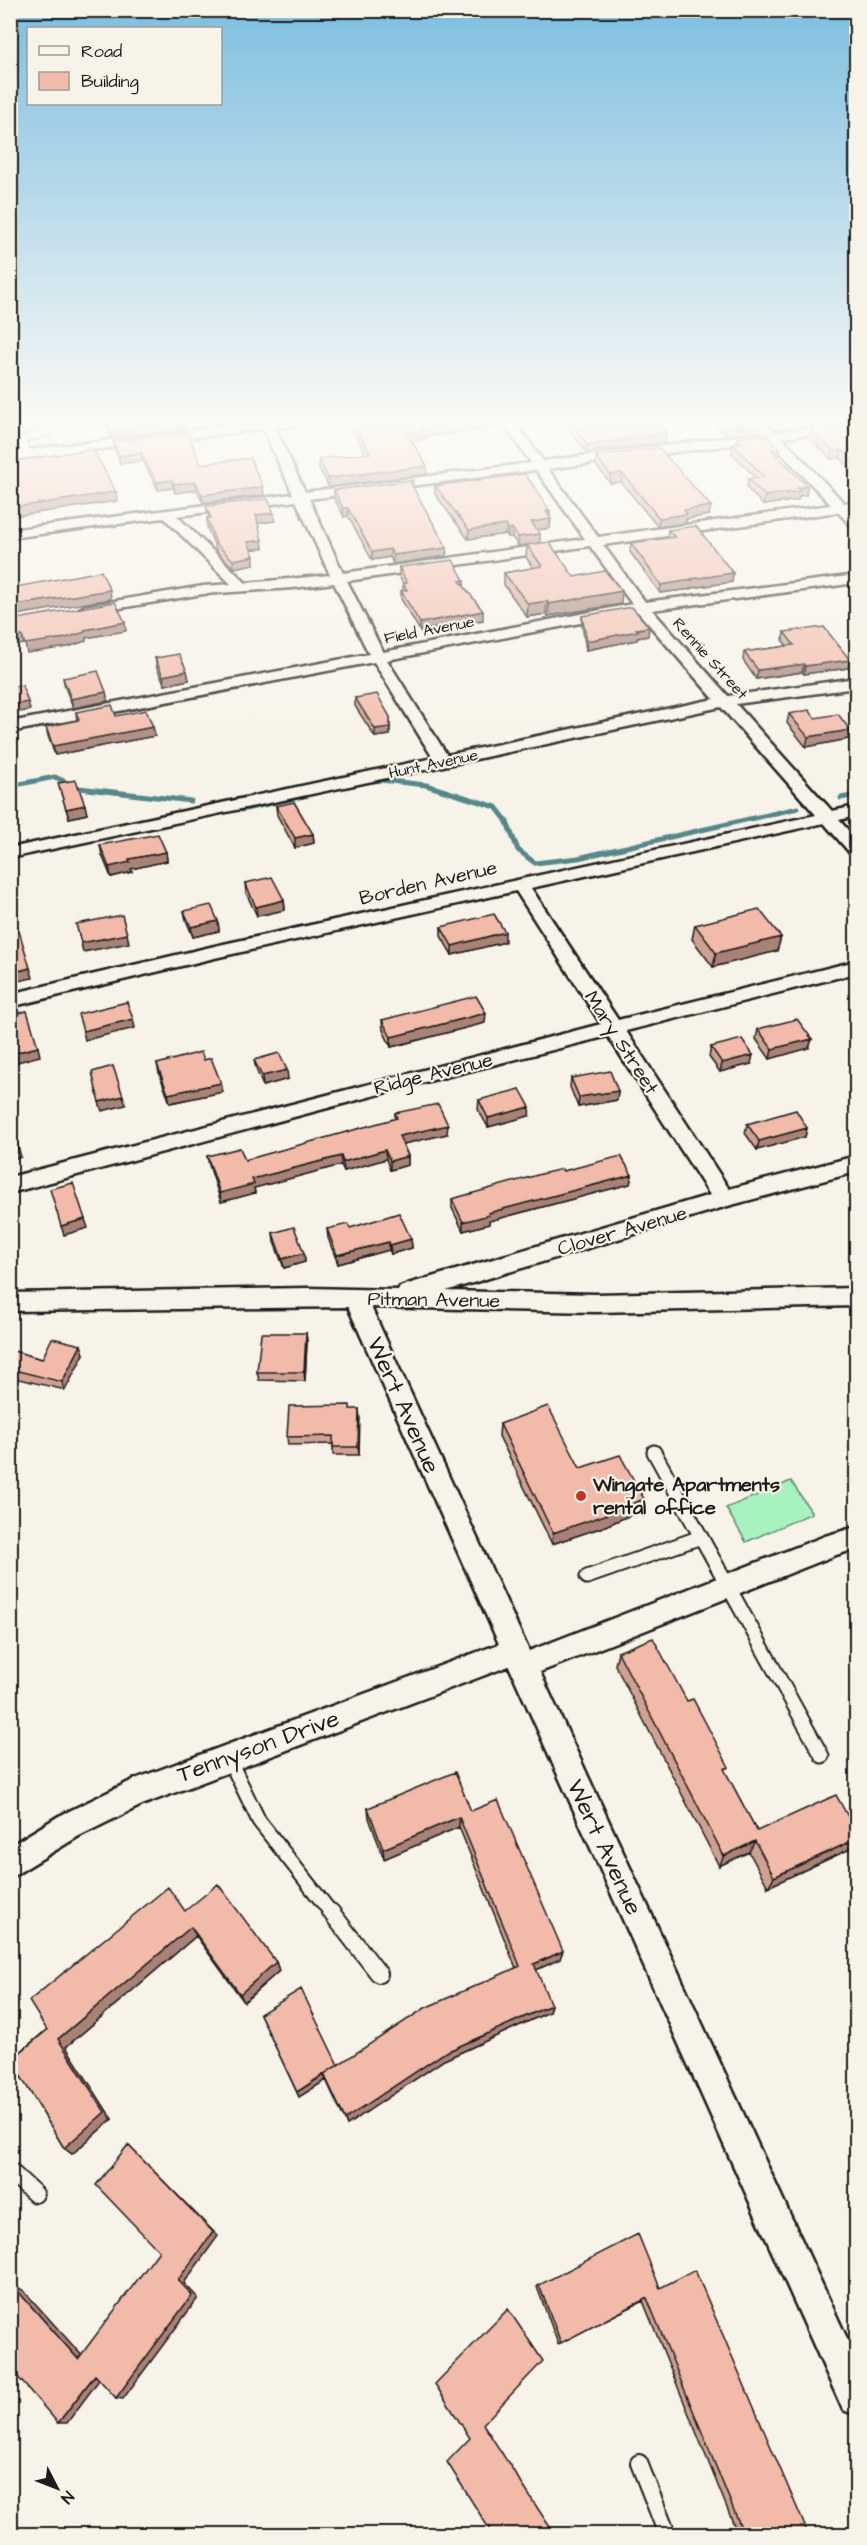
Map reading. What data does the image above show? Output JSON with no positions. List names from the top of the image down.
{
  "streets": {
    "street": [
      "Field Avenue",
      "Rennie Street",
      "Hunt Avenue",
      "Borden Avenue",
      "Mary Street",
      "Ridge Avenue",
      "Clover Avenue",
      "Pitman Avenue",
      "Wert Avenue",
      "Tennyson Drive"
    ]
  },
  "crossings": [
    ["Field Avenue", "Rennie Street"],
    ["Rennie Street", "Hunt Avenue"],
    ["Rennie Street", "Borden Avenue"],
    ["Borden Avenue", "Mary Street"],
    ["Mary Street", "Ridge Avenue"],
    ["Mary Street", "Clover Avenue"],
    ["Clover Avenue", "Pitman Avenue"],
    ["Pitman Avenue", "Wert Avenue"],
    ["Wert Avenue", "Tennyson Drive"]
  ],
  "places": ["Wingate Apartments rental office"],
  "legend": ["Road", "Building"],
  "north": "bottom right"
}
